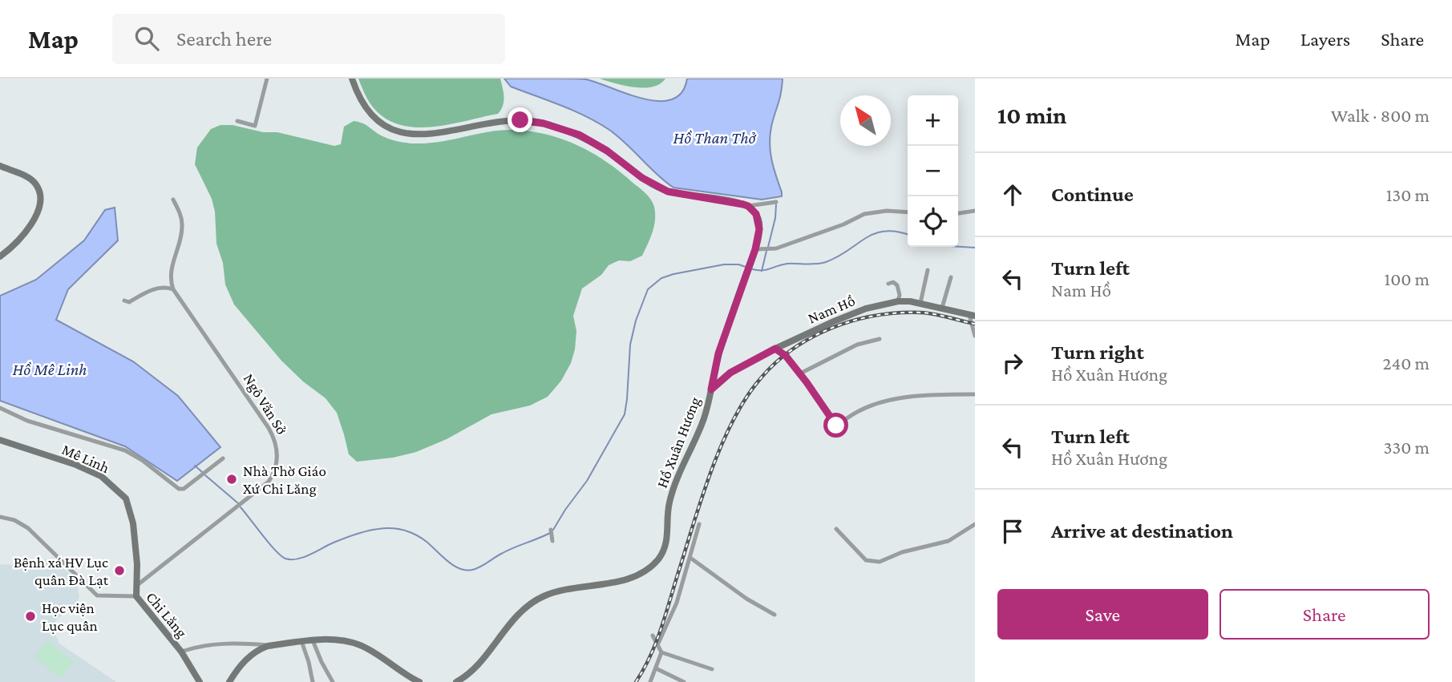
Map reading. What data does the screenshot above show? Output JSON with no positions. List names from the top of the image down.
{
  "streets": {
    "main road": [
      "Nam Hồ",
      "Hồ Xuân Hương",
      "Mê Linh",
      "Chi Lăng"
    ],
    "street": ["Ngô Văn Sở"]
  },
  "crossings": [
    ["Nam Hồ", "Hồ Xuân Hương"],
    ["Ngô Văn Sở", "Mê Linh"],
    ["Mê Linh", "Chi Lăng"]
  ],
  "water": ["Hồ Than Thở", "Hồ Mê Linh"],
  "places": ["Nhà Thờ Giáo Xứ Chi Lăng", "Bệnh xá HV Lục quân Đà Lạt", "Học viện Lục quân"],
  "north": "top left",
  "page": {
    "header": "Map",
    "search": "Search here",
    "nav": ["Map", "Layers", "Share"],
    "heading": ["10 min", "Walk · 800 m"],
    "map_buttons": ["+", "−"],
    "list": [
      ["Continue", "130 m"],
      ["Turn left", "Nam Hồ", "100 m"],
      ["Turn right", "Hồ Xuân Hương", "240 m"],
      ["Turn left", "Hồ Xuân Hương", "330 m"],
      "Arrive at destination"
    ],
    "buttons": ["Save", "Share"]
  }
}
